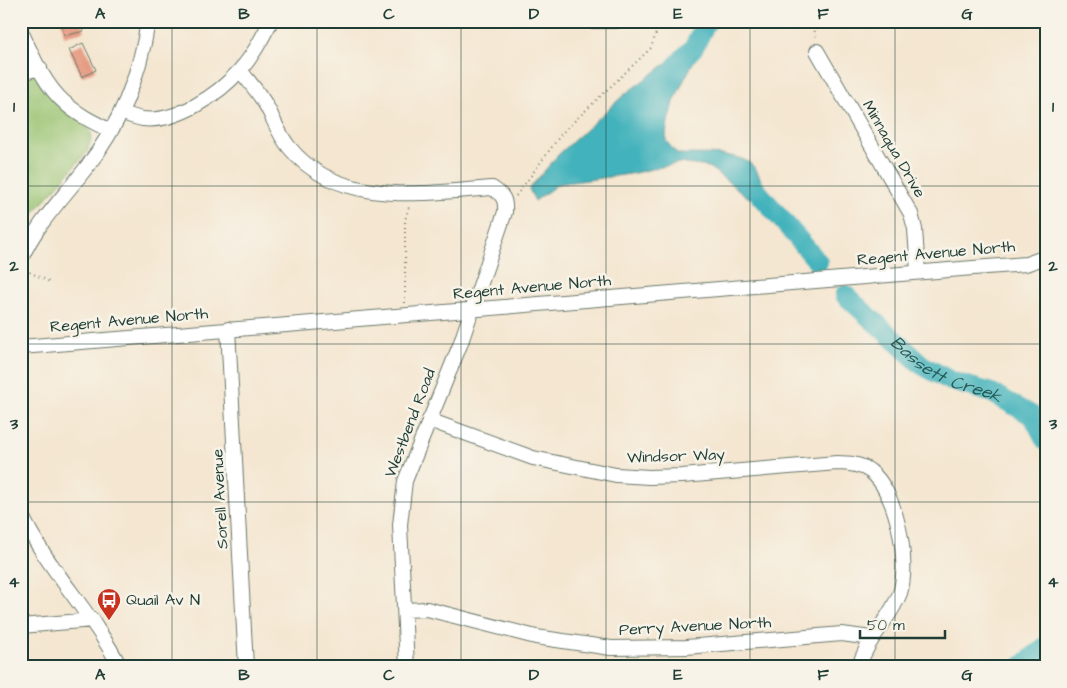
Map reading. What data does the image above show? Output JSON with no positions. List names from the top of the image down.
{
  "streets": {
    "street": [
      "Minnaqua Drive",
      "Regent Avenue North",
      "Westbend Road",
      "Windsor Way",
      "Sorell Avenue",
      "Perry Avenue North"
    ]
  },
  "crossings": [
    ["Minnaqua Drive", "Regent Avenue North"],
    ["Regent Avenue North", "Westbend Road"],
    ["Regent Avenue North", "Sorell Avenue"],
    ["Westbend Road", "Windsor Way"],
    ["Westbend Road", "Perry Avenue North"],
    ["Windsor Way", "Perry Avenue North"]
  ],
  "water": ["Bassett Creek"],
  "places": {
    "bus stop": ["Quail Av N"]
  },
  "scale_bar": "50 m",
  "grid": {
    "columns": [
      "A",
      "B",
      "C",
      "D",
      "E",
      "F",
      "G"
    ],
    "rows": [
      "1",
      "2",
      "3",
      "4"
    ]
  }
}
